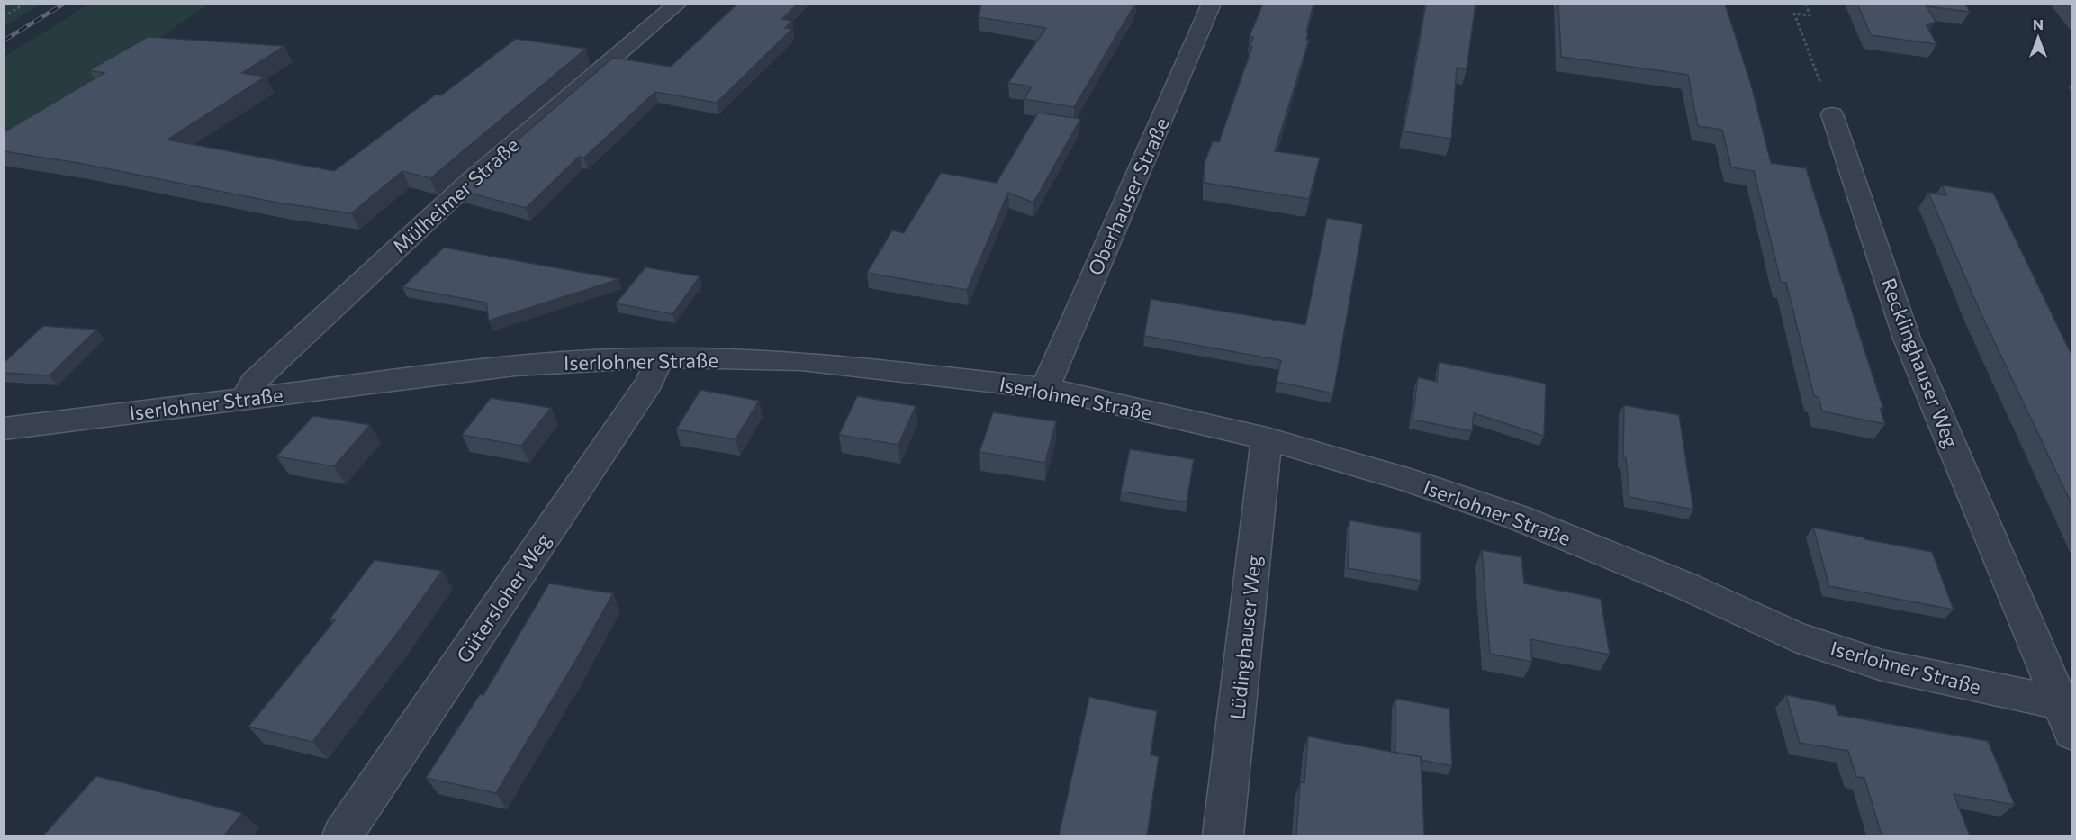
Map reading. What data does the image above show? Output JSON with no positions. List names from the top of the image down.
{
  "streets": {
    "street": [
      "Mülheimer Straße",
      "Oberhauser Straße",
      "Iserlohner Straße",
      "Recklinghauser Weg",
      "Gütersloher Weg",
      "Lüdinghauser Weg"
    ]
  },
  "crossings": [
    ["Mülheimer Straße", "Iserlohner Straße"],
    ["Oberhauser Straße", "Iserlohner Straße"],
    ["Iserlohner Straße", "Recklinghauser Weg"],
    ["Iserlohner Straße", "Gütersloher Weg"],
    ["Iserlohner Straße", "Lüdinghauser Weg"]
  ],
  "north": "top"
}
